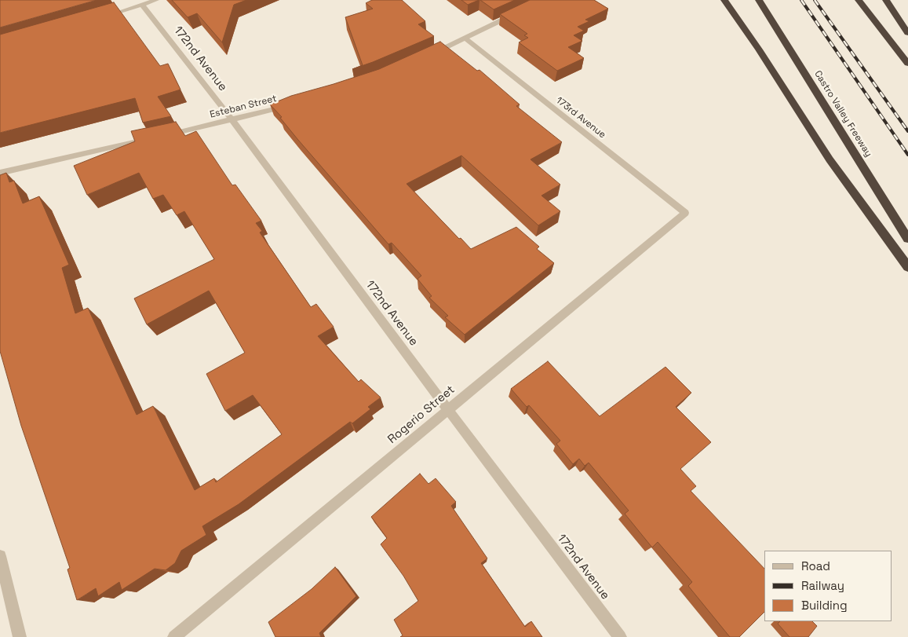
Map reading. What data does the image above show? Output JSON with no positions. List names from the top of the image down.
{
  "streets": {
    "highway": ["Castro Valley Freeway"],
    "street": [
      "172nd Avenue",
      "Esteban Street",
      "173rd Avenue",
      "Rogerio Street"
    ]
  },
  "crossings": [
    ["172nd Avenue", "Esteban Street"],
    ["172nd Avenue", "Rogerio Street"],
    ["173rd Avenue", "Rogerio Street"]
  ],
  "legend": ["Road", "Railway", "Building"]
}
